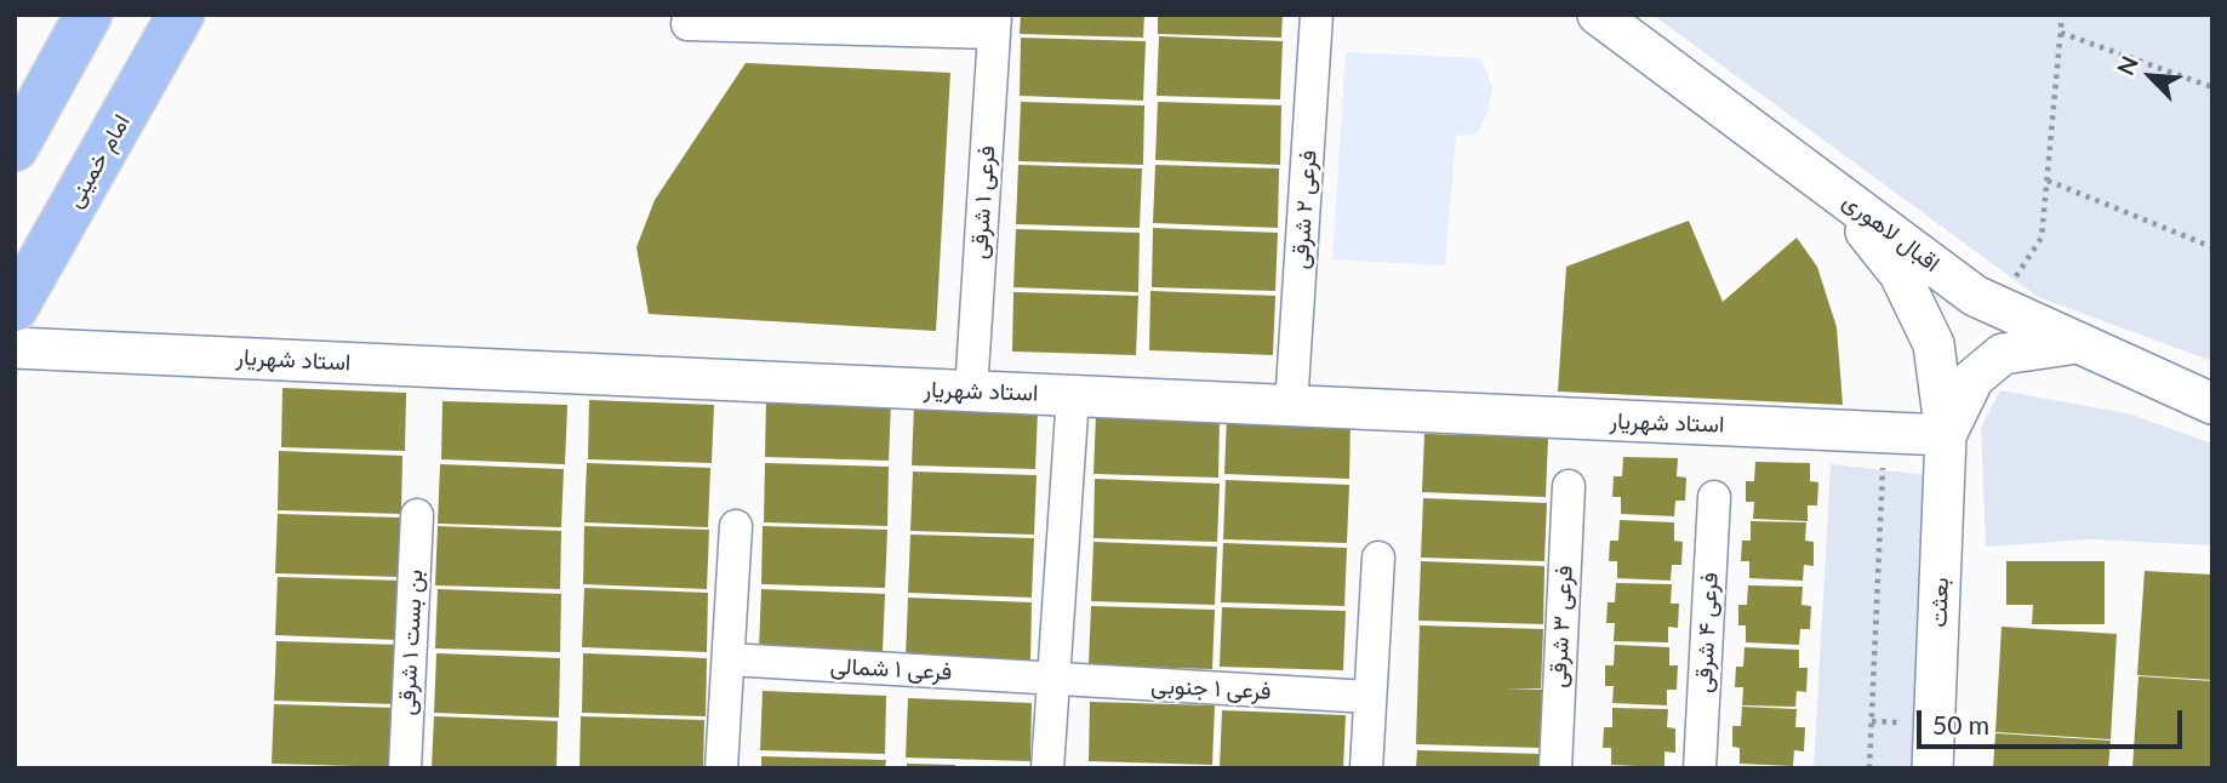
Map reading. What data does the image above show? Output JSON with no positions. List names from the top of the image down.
{
  "streets": {
    "main road": ["امام خمینی"],
    "street": [
      "فرعی ۱ شرقی",
      "فرعی ۲ شرقی",
      "اقبال لاهوری",
      "استاد شهریار",
      "بعثت",
      "فرعی ۳ شرقی",
      "فرعی ۴ شرقی",
      "بن بست ۱ شرقی",
      "فرعی ۱ شمالی",
      "فرعی ۱ جنوبی"
    ]
  },
  "crossings": [
    ["فرعی ۱ شرقی", "استاد شهریار"],
    ["فرعی ۲ شرقی", "استاد شهریار"],
    ["استاد شهریار", "بعثت"],
    ["فرعی ۱ شمالی", "فرعی ۱ جنوبی"]
  ],
  "scale_bar": "50 m",
  "north": "top left"
}
